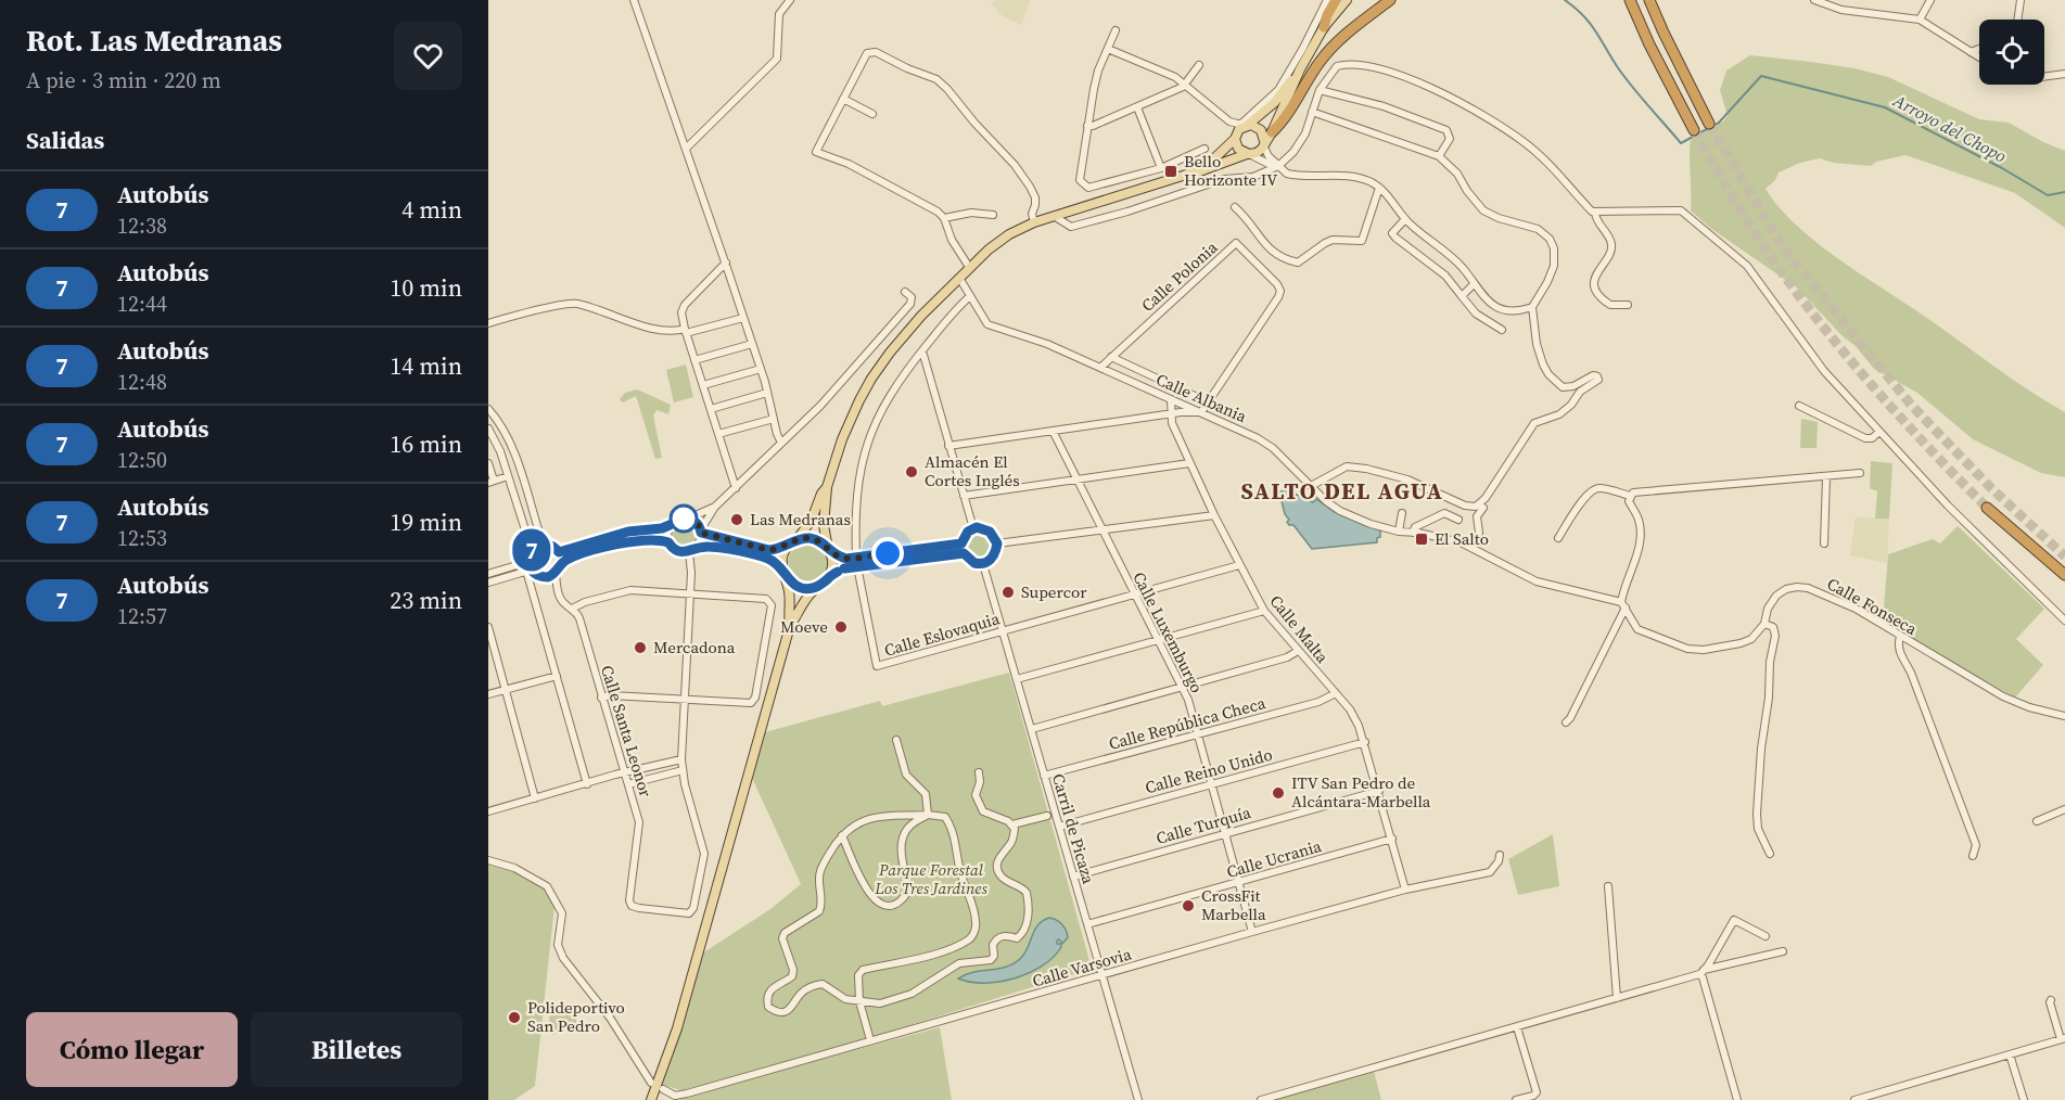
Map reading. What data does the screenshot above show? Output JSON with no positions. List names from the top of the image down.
{
  "streets": {
    "street": [
      "Calle Polonia",
      "Calle Albania",
      "Calle Fonseca",
      "Calle Malta",
      "Calle Luxemburgo",
      "Calle Eslovaquia",
      "Calle República Checa",
      "Calle Santa Leonor",
      "Calle Reino Unido",
      "Calle Turquía",
      "Carril de Picaza",
      "Calle Ucrania",
      "Calle Varsovia"
    ]
  },
  "crossings": [
    ["Calle Polonia", "Calle Albania"],
    ["Calle Albania", "Calle Fonseca"],
    ["Calle Albania", "Calle Malta"],
    ["Calle Malta", "Calle Eslovaquia"],
    ["Calle Malta", "Calle República Checa"],
    ["Calle Malta", "Calle Reino Unido"],
    ["Calle Malta", "Calle Turquía"],
    ["Calle Malta", "Calle Ucrania"],
    ["Calle Malta", "Calle Varsovia"],
    ["Calle Luxemburgo", "Calle Eslovaquia"],
    ["Calle Luxemburgo", "Calle República Checa"],
    ["Calle Luxemburgo", "Calle Reino Unido"],
    ["Calle Luxemburgo", "Calle Turquía"],
    ["Calle Luxemburgo", "Calle Ucrania"],
    ["Calle Luxemburgo", "Calle Varsovia"],
    ["Calle Eslovaquia", "Carril de Picaza"],
    ["Calle República Checa", "Carril de Picaza"],
    ["Calle Reino Unido", "Carril de Picaza"],
    ["Calle Turquía", "Carril de Picaza"],
    ["Carril de Picaza", "Calle Ucrania"],
    ["Carril de Picaza", "Calle Varsovia"]
  ],
  "districts": ["SALTO DEL AGUA"],
  "water": ["Arroyo del Chopo"],
  "parks": ["Parque Forestal Los Tres Jardines"],
  "places": {
    "transit": ["Bello Horizonte IV", "El Salto"],
    "other": [
      "Almacén El Cortes Inglés",
      "Las Medranas",
      "Supercor",
      "Moeve",
      "Mercadona",
      "ITV San Pedro de Alcántara-Marbella",
      "CrossFit Marbella",
      "Polideportivo San Pedro"
    ]
  },
  "lines": ["bus line 7"],
  "page": {
    "heading": [
      ["Rot. Las Medranas", "A pie · 3 min · 220 m"],
      "Salidas"
    ],
    "on_map": "7",
    "list": [
      {
        "mark": "7",
        "name": "Autobús",
        "note": "12:38",
        "value": "4 min"
      },
      {
        "mark": "7",
        "name": "Autobús",
        "note": "12:44",
        "value": "10 min"
      },
      {
        "mark": "7",
        "name": "Autobús",
        "note": "12:48",
        "value": "14 min"
      },
      {
        "mark": "7",
        "name": "Autobús",
        "note": "12:50",
        "value": "16 min"
      },
      {
        "mark": "7",
        "name": "Autobús",
        "note": "12:53",
        "value": "19 min"
      },
      {
        "mark": "7",
        "name": "Autobús",
        "note": "12:57",
        "value": "23 min"
      }
    ],
    "buttons": ["Cómo llegar", "Billetes"]
  }
}
